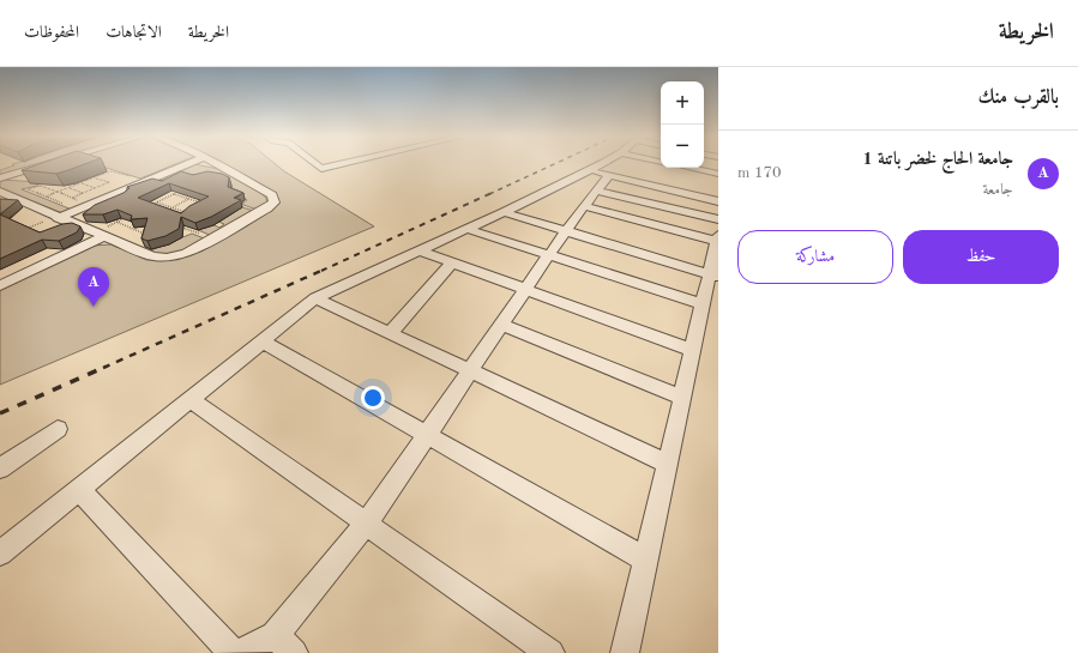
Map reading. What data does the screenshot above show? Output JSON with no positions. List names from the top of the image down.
{
  "page": {
    "header": "الخريطة",
    "nav": ["الخريطة", "الاتجاهات", "المحفوظات"],
    "heading": "بالقرب منك",
    "map_buttons": ["+", "−"],
    "list": [
      {
        "mark": "A",
        "name": "جامعة الحاج لخضر باتنة 1",
        "note": "جامعة",
        "value": "170 m"
      }
    ],
    "buttons": ["حفظ", "مشاركة"],
    "pins": "A"
  }
}
